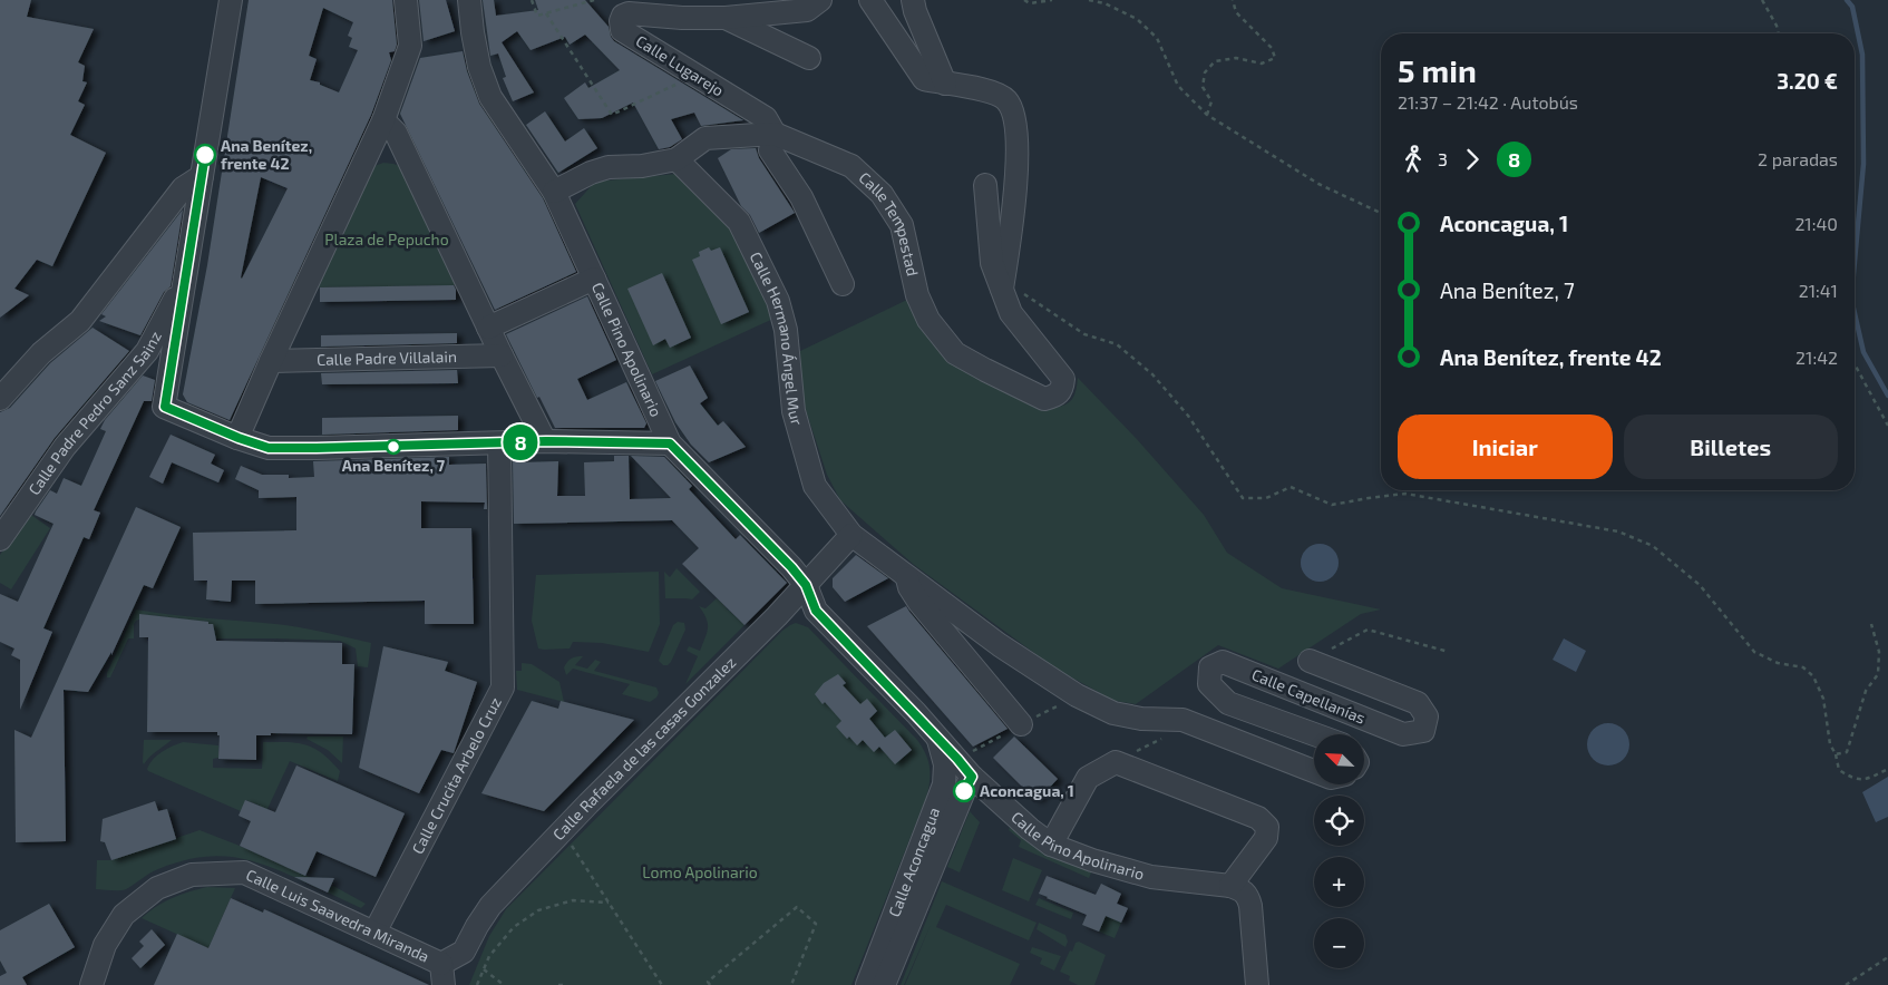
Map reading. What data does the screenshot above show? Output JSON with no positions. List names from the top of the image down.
{
  "streets": {
    "street": [
      "Calle Lugarejo",
      "Calle Tempestad",
      "Calle Hermano Ángel Mur",
      "Calle Pino Apolinario",
      "Calle Padre Villalain",
      "Calle Padre Pedro Sanz Sainz",
      "Calle Capellanías",
      "Calle Rafaela de las casas Gonzalez",
      "Calle Crucita Arbelo Cruz",
      "Calle Aconcagua",
      "Calle Luis Saavedra Miranda"
    ]
  },
  "crossings": [
    ["Calle Lugarejo", "Calle Tempestad"],
    ["Calle Tempestad", "Calle Hermano Ángel Mur"],
    ["Calle Tempestad", "Calle Pino Apolinario"],
    ["Calle Hermano Ángel Mur", "Calle Rafaela de las casas Gonzalez"],
    ["Calle Pino Apolinario", "Calle Rafaela de las casas Gonzalez"],
    ["Calle Pino Apolinario", "Calle Aconcagua"],
    ["Calle Rafaela de las casas Gonzalez", "Calle Luis Saavedra Miranda"],
    ["Calle Crucita Arbelo Cruz", "Calle Luis Saavedra Miranda"]
  ],
  "parks": ["Plaza de Pepucho", "Lomo Apolinario"],
  "places": ["Ana Benítez, frente 42", "Ana Benítez, 7", "Aconcagua, 1"],
  "lines": ["bus line 8"],
  "north": "top left",
  "page": {
    "on_map": "8",
    "heading": ["5 min", "21:37 – 21:42 · Autobús", "3.20 €"],
    "legs": ["3", "8", "2 paradas"],
    "list": [
      {
        "name": "Aconcagua, 1",
        "value": "21:40"
      },
      {
        "name": "Ana Benítez, 7",
        "value": "21:41"
      },
      {
        "name": "Ana Benítez, frente 42",
        "value": "21:42"
      }
    ],
    "buttons": ["Iniciar", "Billetes"],
    "map_buttons": ["+", "−"]
  }
}
